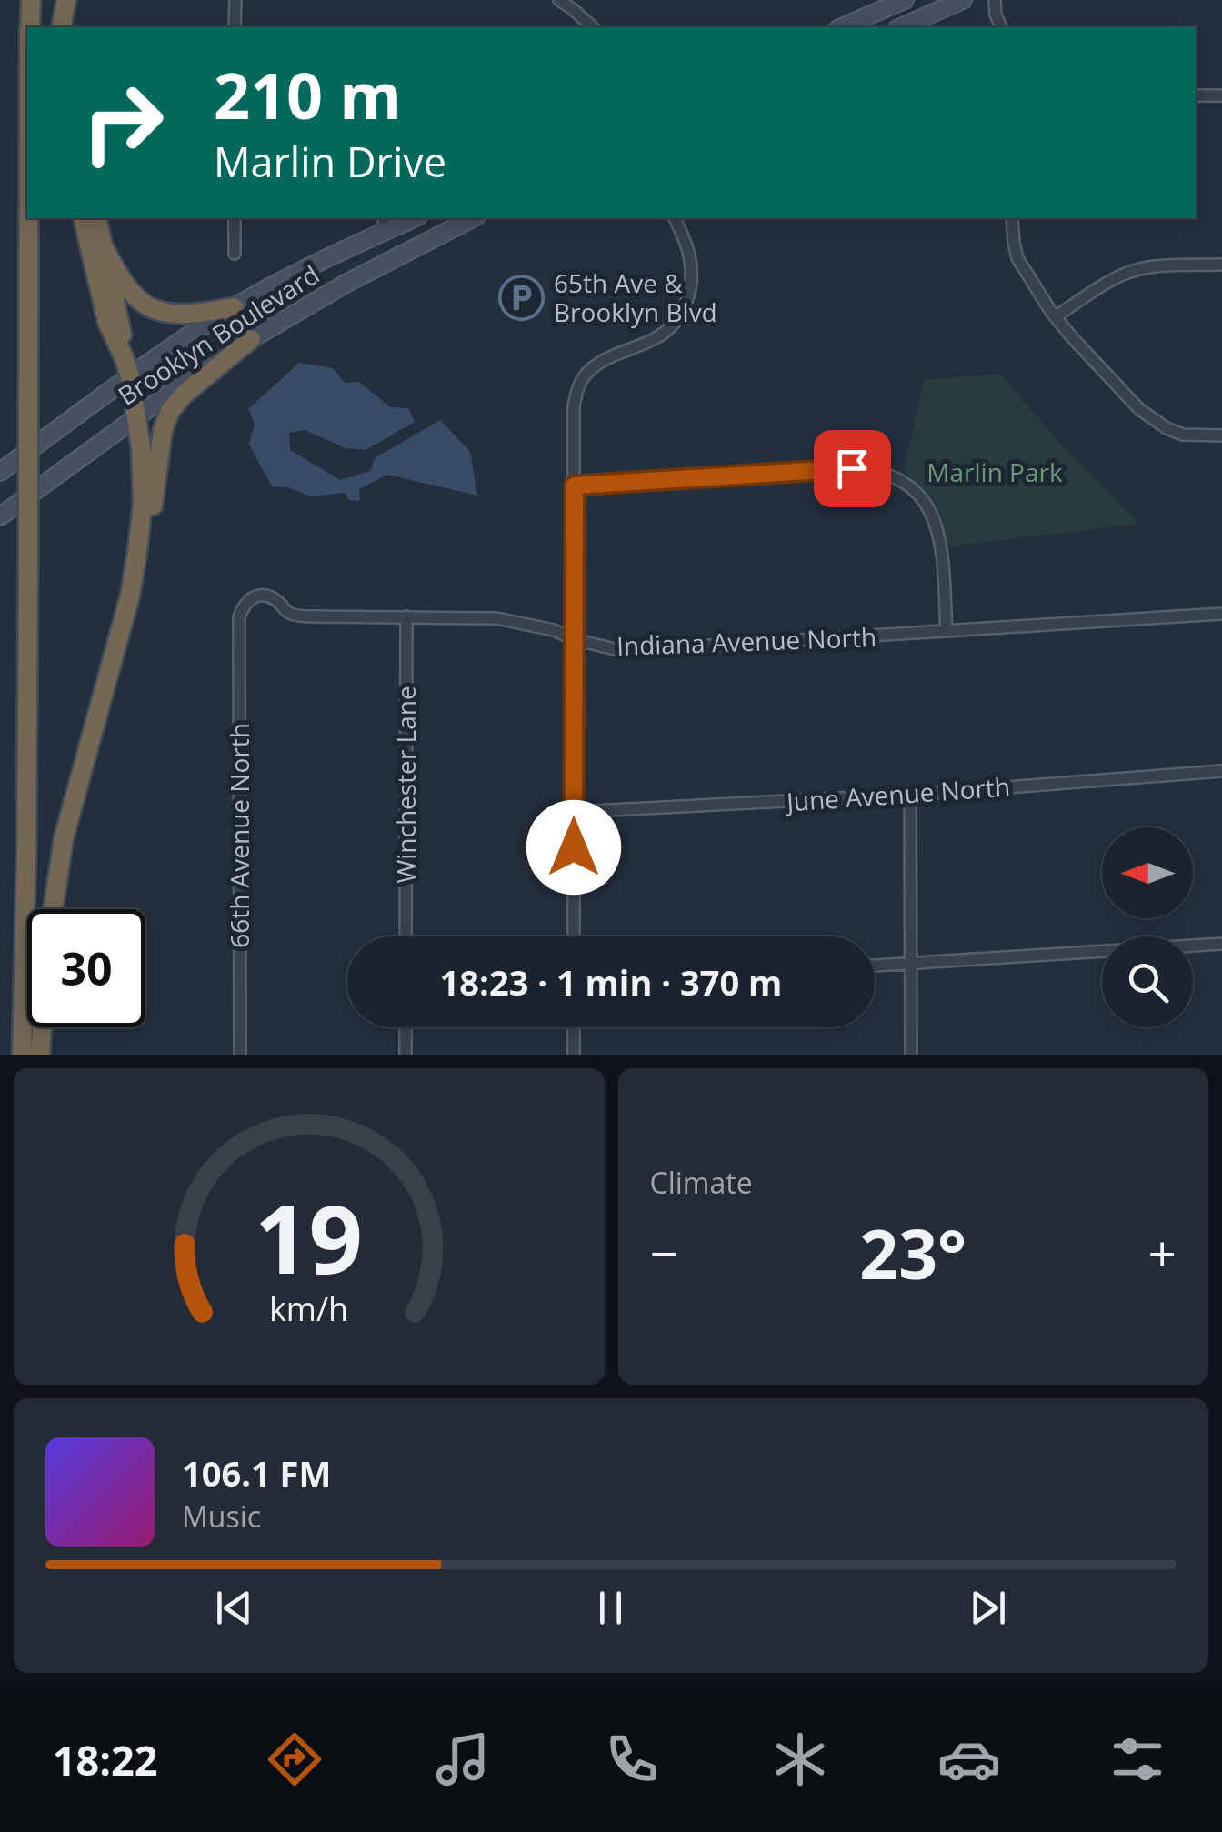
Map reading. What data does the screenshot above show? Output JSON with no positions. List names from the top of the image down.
{
  "streets": {
    "main road": ["Brooklyn Boulevard"],
    "street": [
      "Indiana Avenue North",
      "Winchester Lane",
      "June Avenue North",
      "66th Avenue North"
    ]
  },
  "crossings": [
    ["Indiana Avenue North", "Winchester Lane"],
    ["Indiana Avenue North", "66th Avenue North"]
  ],
  "parks": ["Marlin Park"],
  "places": {
    "parking": ["65th Ave & Brooklyn Blvd"]
  },
  "north": "left",
  "page": {
    "turn": ["210 m", "Marlin Drive"],
    "limit": "30",
    "trip": "18:23 · 1 min · 370 m",
    "tile": "Climate",
    "heat": ["−", "23°", "+"],
    "song": ["106.1 FM", "Music"],
    "tabs": "18:22",
    "gauge": ["19", "km/h"]
  }
}
